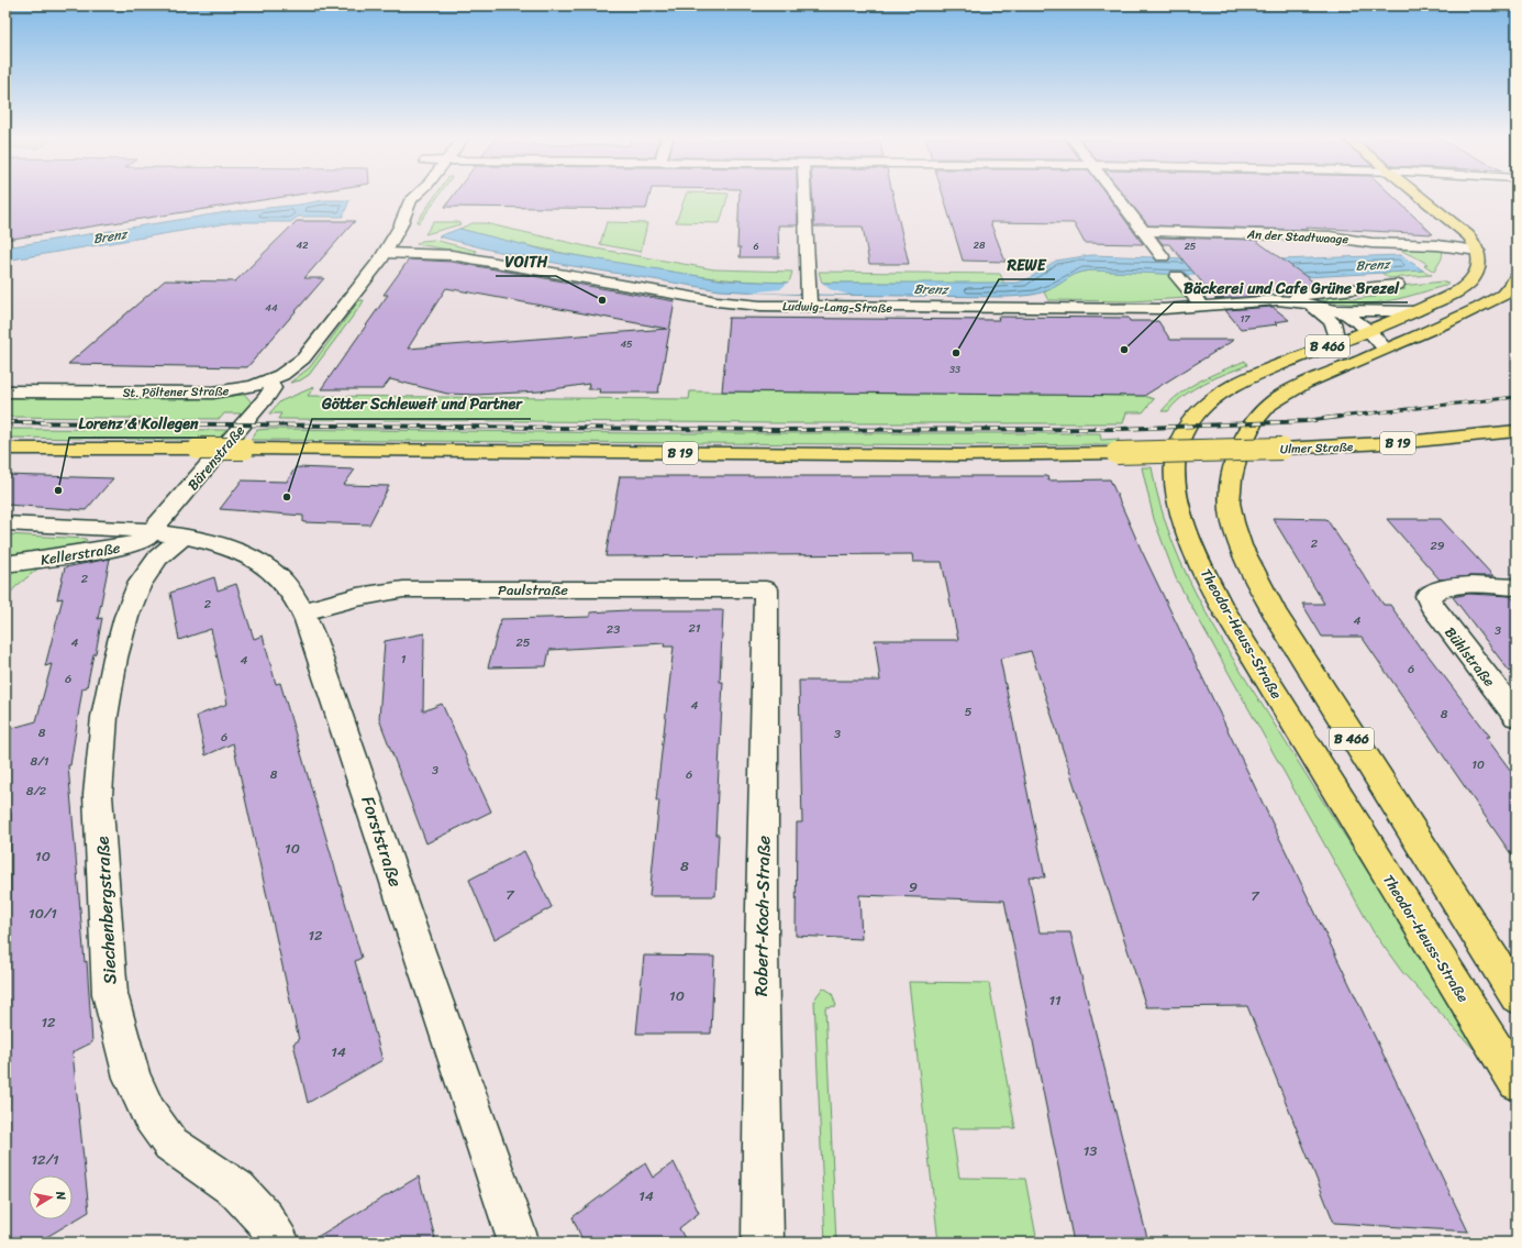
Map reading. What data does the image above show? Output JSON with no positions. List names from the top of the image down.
{
  "streets": {
    "main road": [
      "B 466",
      "B 19",
      "Ulmer Straße",
      "Theodor-Heuss-Straße"
    ],
    "street": [
      "An der Stadtwaage",
      "Ludwig-Lang-Straße",
      "St. Pöltener Straße",
      "Bärenstraße",
      "Kellerstraße",
      "Paulstraße",
      "Bühlstraße",
      "Forststraße",
      "Siechenbergstraße",
      "Robert-Koch-Straße"
    ]
  },
  "crossings": [
    ["An der Stadtwaage", "Theodor-Heuss-Straße"],
    ["Ludwig-Lang-Straße", "St. Pöltener Straße"],
    ["Ludwig-Lang-Straße", "Theodor-Heuss-Straße"],
    ["St. Pöltener Straße", "Bärenstraße"],
    ["Bärenstraße", "Kellerstraße"],
    ["Bärenstraße", "Forststraße"],
    ["Kellerstraße", "Forststraße"],
    ["Paulstraße", "Forststraße"],
    ["Paulstraße", "Robert-Koch-Straße"],
    ["Forststraße", "Siechenbergstraße"]
  ],
  "water": ["Brenz"],
  "places": [
    "VOITH",
    "Bäckerei und Cafe Grüne Brezel",
    "REWE",
    "Lorenz & Kollegen",
    "Götter Schleweit und Partner"
  ],
  "house_numbers": [
    "42",
    "28",
    "6",
    "25",
    "44",
    "17",
    "45",
    "33",
    "2",
    "29",
    "2",
    "2",
    "4",
    "21",
    "23",
    "3",
    "4",
    "25",
    "1",
    "4",
    "6",
    "6",
    "4",
    "5",
    "8",
    "8",
    "3",
    "6",
    "8/1",
    "10",
    "3",
    "8",
    "6",
    "8/2",
    "10",
    "10",
    "8",
    "9",
    "7",
    "7",
    "10/1",
    "12",
    "10",
    "11",
    "12",
    "14",
    "13",
    "12/1",
    "14"
  ],
  "north": "right"
}
